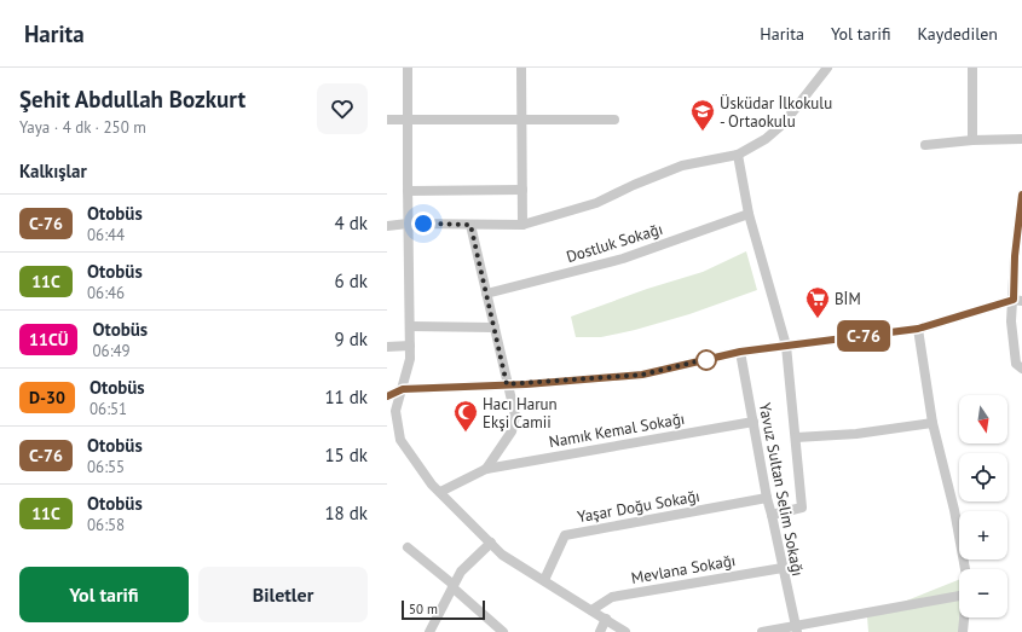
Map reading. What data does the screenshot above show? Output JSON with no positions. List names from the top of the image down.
{
  "streets": {
    "street": [
      "Dostluk Sokağı",
      "Namık Kemal Sokağı",
      "Yavuz Sultan Selim Sokağı",
      "Yaşar Doğu Sokağı",
      "Mevlana Sokağı"
    ]
  },
  "crossings": [
    ["Namık Kemal Sokağı", "Yavuz Sultan Selim Sokağı"],
    ["Yavuz Sultan Selim Sokağı", "Yaşar Doğu Sokağı"],
    ["Yavuz Sultan Selim Sokağı", "Mevlana Sokağı"]
  ],
  "places": {
    "school or university": ["Üsküdar İlkokulu - Ortaokulu"],
    "supermarket": ["BİM"],
    "mosque": ["Hacı Harun Ekşi Camii"]
  },
  "lines": ["bus line C-76"],
  "scale_bar": "50 m",
  "north": "bottom",
  "page": {
    "header": "Harita",
    "nav": ["Harita", "Yol tarifi", "Kaydedilen"],
    "heading": [
      ["Şehit Abdullah Bozkurt", "Yaya · 4 dk · 250 m"],
      "Kalkışlar"
    ],
    "on_map": "C-76",
    "list": [
      {
        "mark": "C-76",
        "name": "Otobüs",
        "note": "06:44",
        "value": "4 dk"
      },
      {
        "mark": "11C",
        "name": "Otobüs",
        "note": "06:46",
        "value": "6 dk"
      },
      {
        "mark": "11CÜ",
        "name": "Otobüs",
        "note": "06:49",
        "value": "9 dk"
      },
      {
        "mark": "D-30",
        "name": "Otobüs",
        "note": "06:51",
        "value": "11 dk"
      },
      {
        "mark": "C-76",
        "name": "Otobüs",
        "note": "06:55",
        "value": "15 dk"
      },
      {
        "mark": "11C",
        "name": "Otobüs",
        "note": "06:58",
        "value": "18 dk"
      }
    ],
    "map_buttons": ["+", "−"],
    "buttons": ["Yol tarifi", "Biletler"],
    "scale": "50 m"
  }
}
